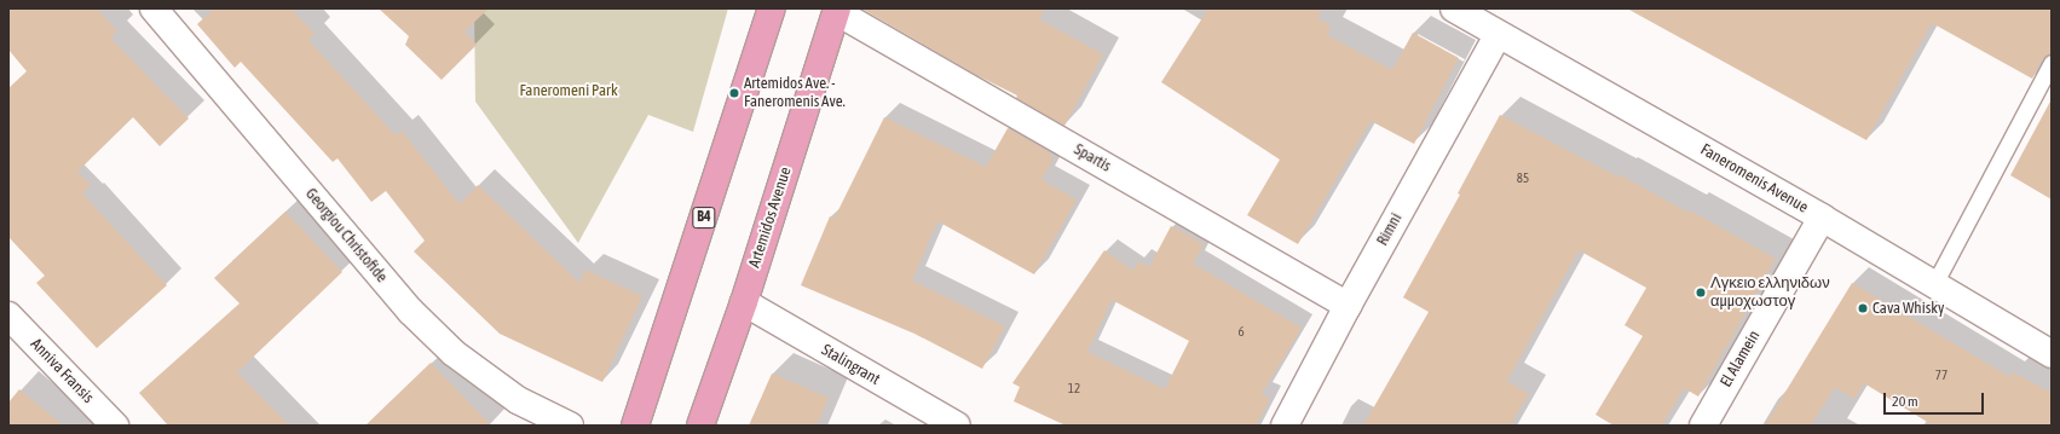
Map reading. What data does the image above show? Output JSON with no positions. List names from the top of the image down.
{
  "streets": {
    "main road": ["B4", "Artemidos Avenue"],
    "street": [
      "Spartis",
      "Faneromenis Avenue",
      "Rimni",
      "Georgiou Christofide",
      "El Alamein",
      "Stalingrant",
      "Anniva Fransis"
    ]
  },
  "crossings": [
    ["Spartis", "Artemidos Avenue"],
    ["Spartis", "Rimni"],
    ["Faneromenis Avenue", "Rimni"],
    ["Faneromenis Avenue", "El Alamein"],
    ["Artemidos Avenue", "Stalingrant"]
  ],
  "parks": ["Faneromeni Park"],
  "places": ["Artemidos Ave. - Faneromenis Ave.", "Λγκειο ελληνιδων αμμοχωστογ", "Cava Whisky"],
  "house_numbers": [
    "85",
    "6",
    "77",
    "12"
  ],
  "scale_bar": "20 m"
}
